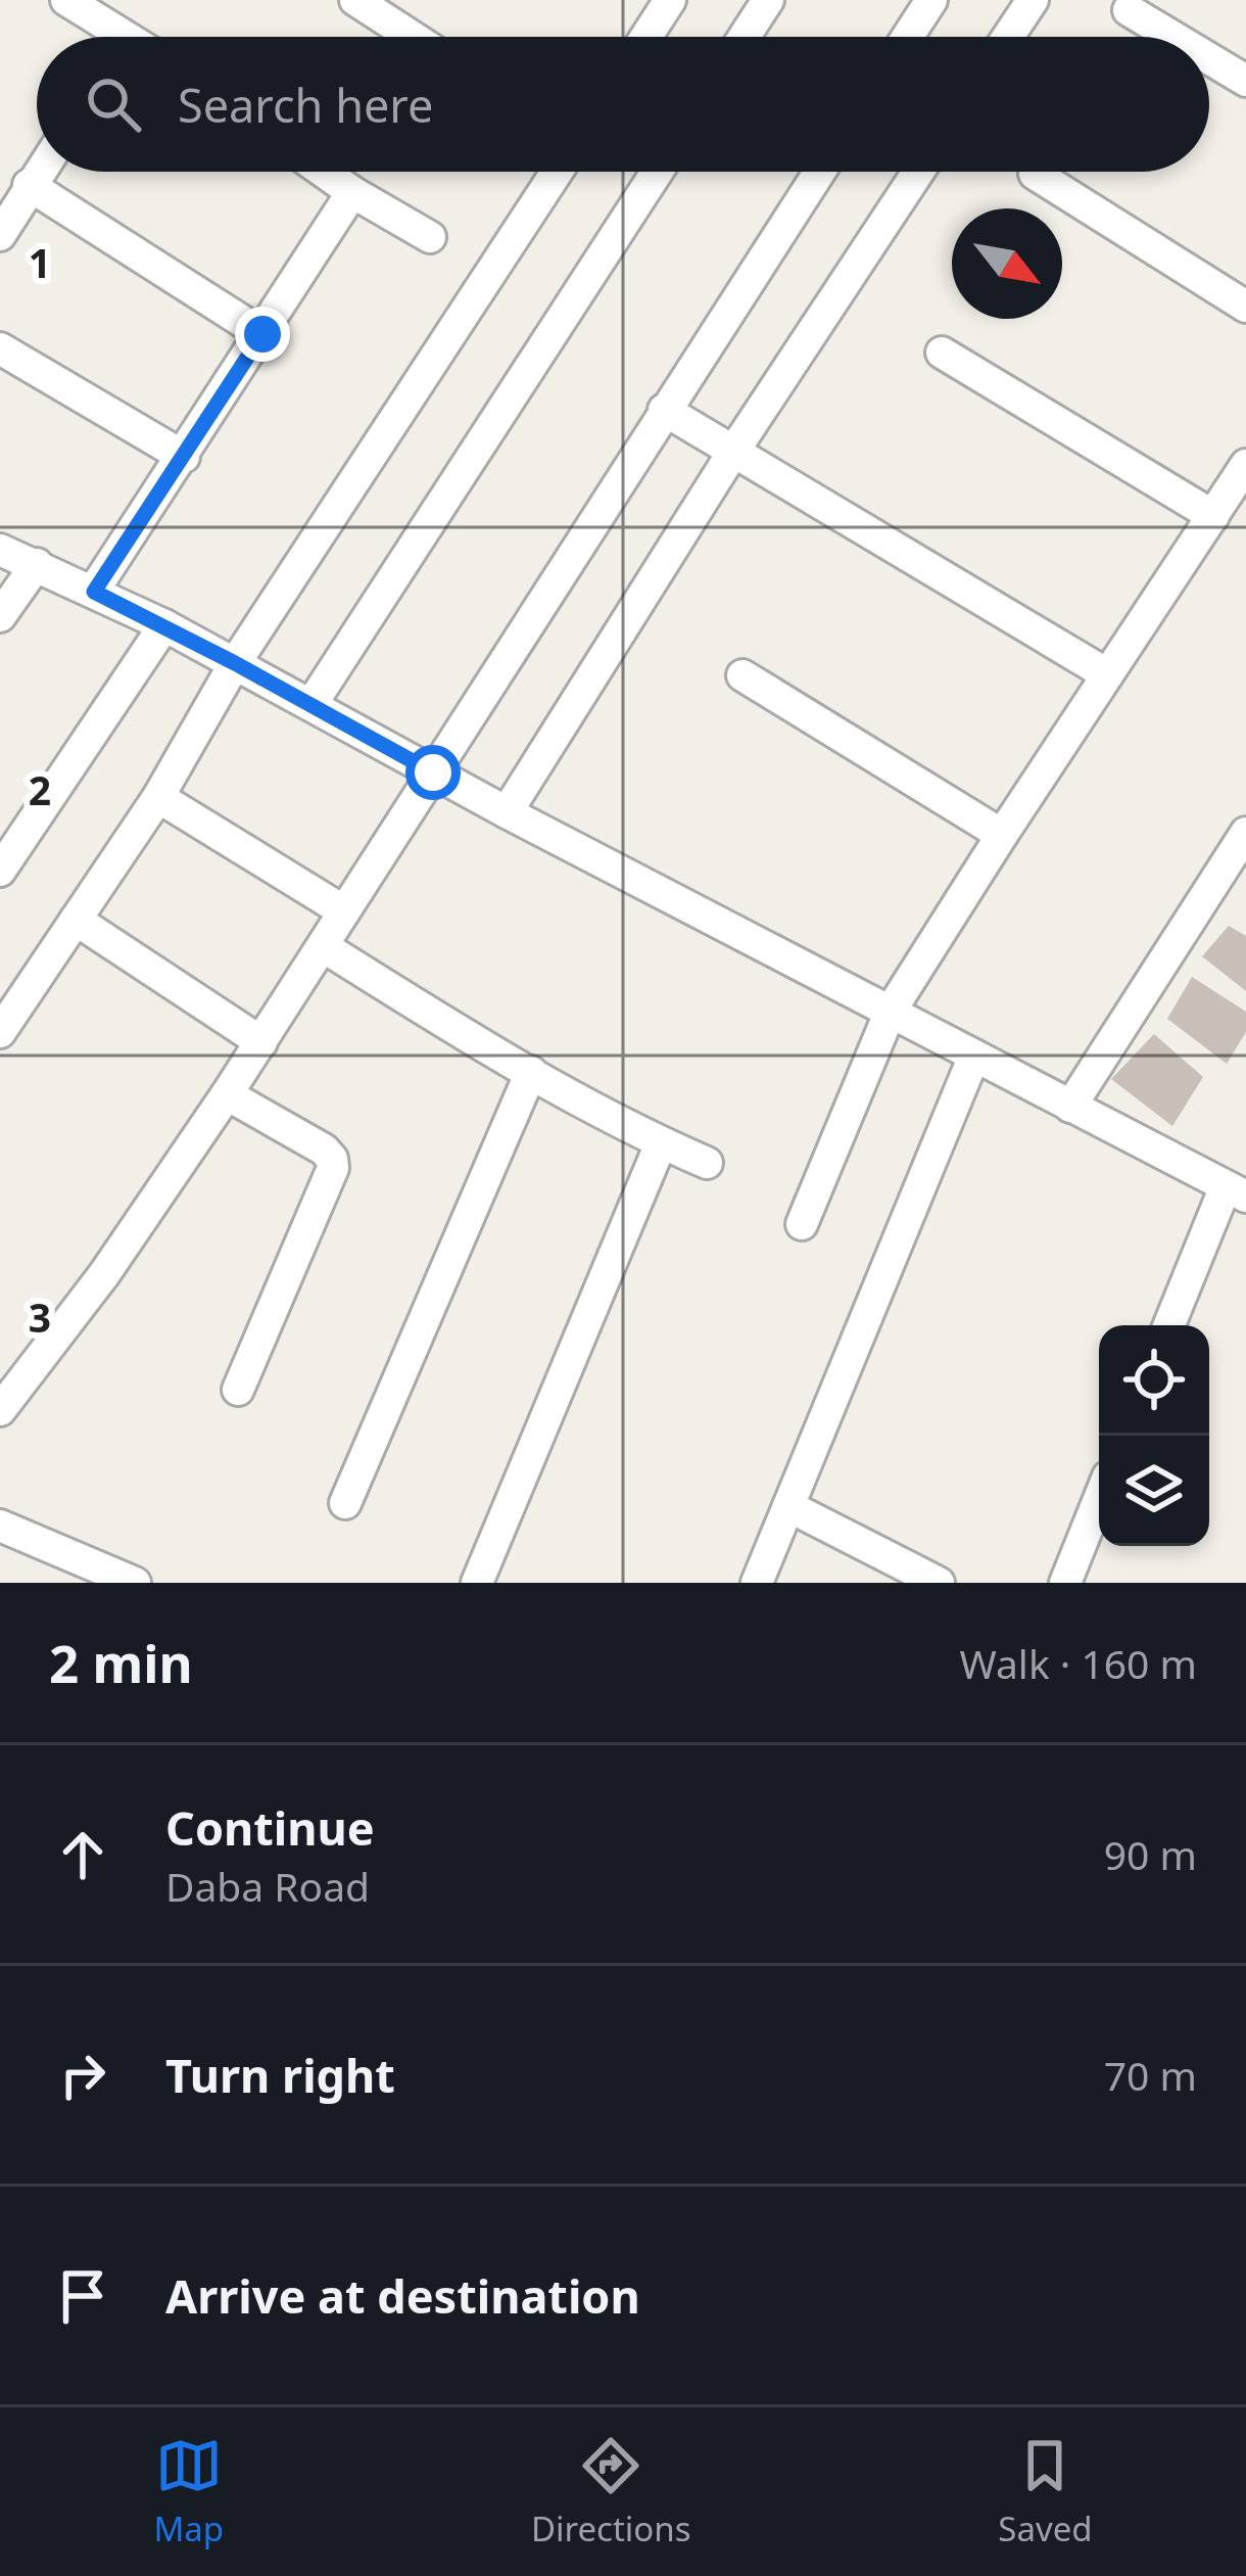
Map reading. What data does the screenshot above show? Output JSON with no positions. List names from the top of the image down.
{
  "north": "bottom right",
  "page": {
    "search": "Search here",
    "heading": ["2 min", "Walk · 160 m"],
    "list": [
      ["Continue", "Daba Road", "90 m"],
      ["Turn right", "70 m"],
      "Arrive at destination"
    ],
    "nav": ["Map", "Directions", "Saved"]
  },
  "grid": {
    "rows": ["1", "2", "3"]
  }
}
